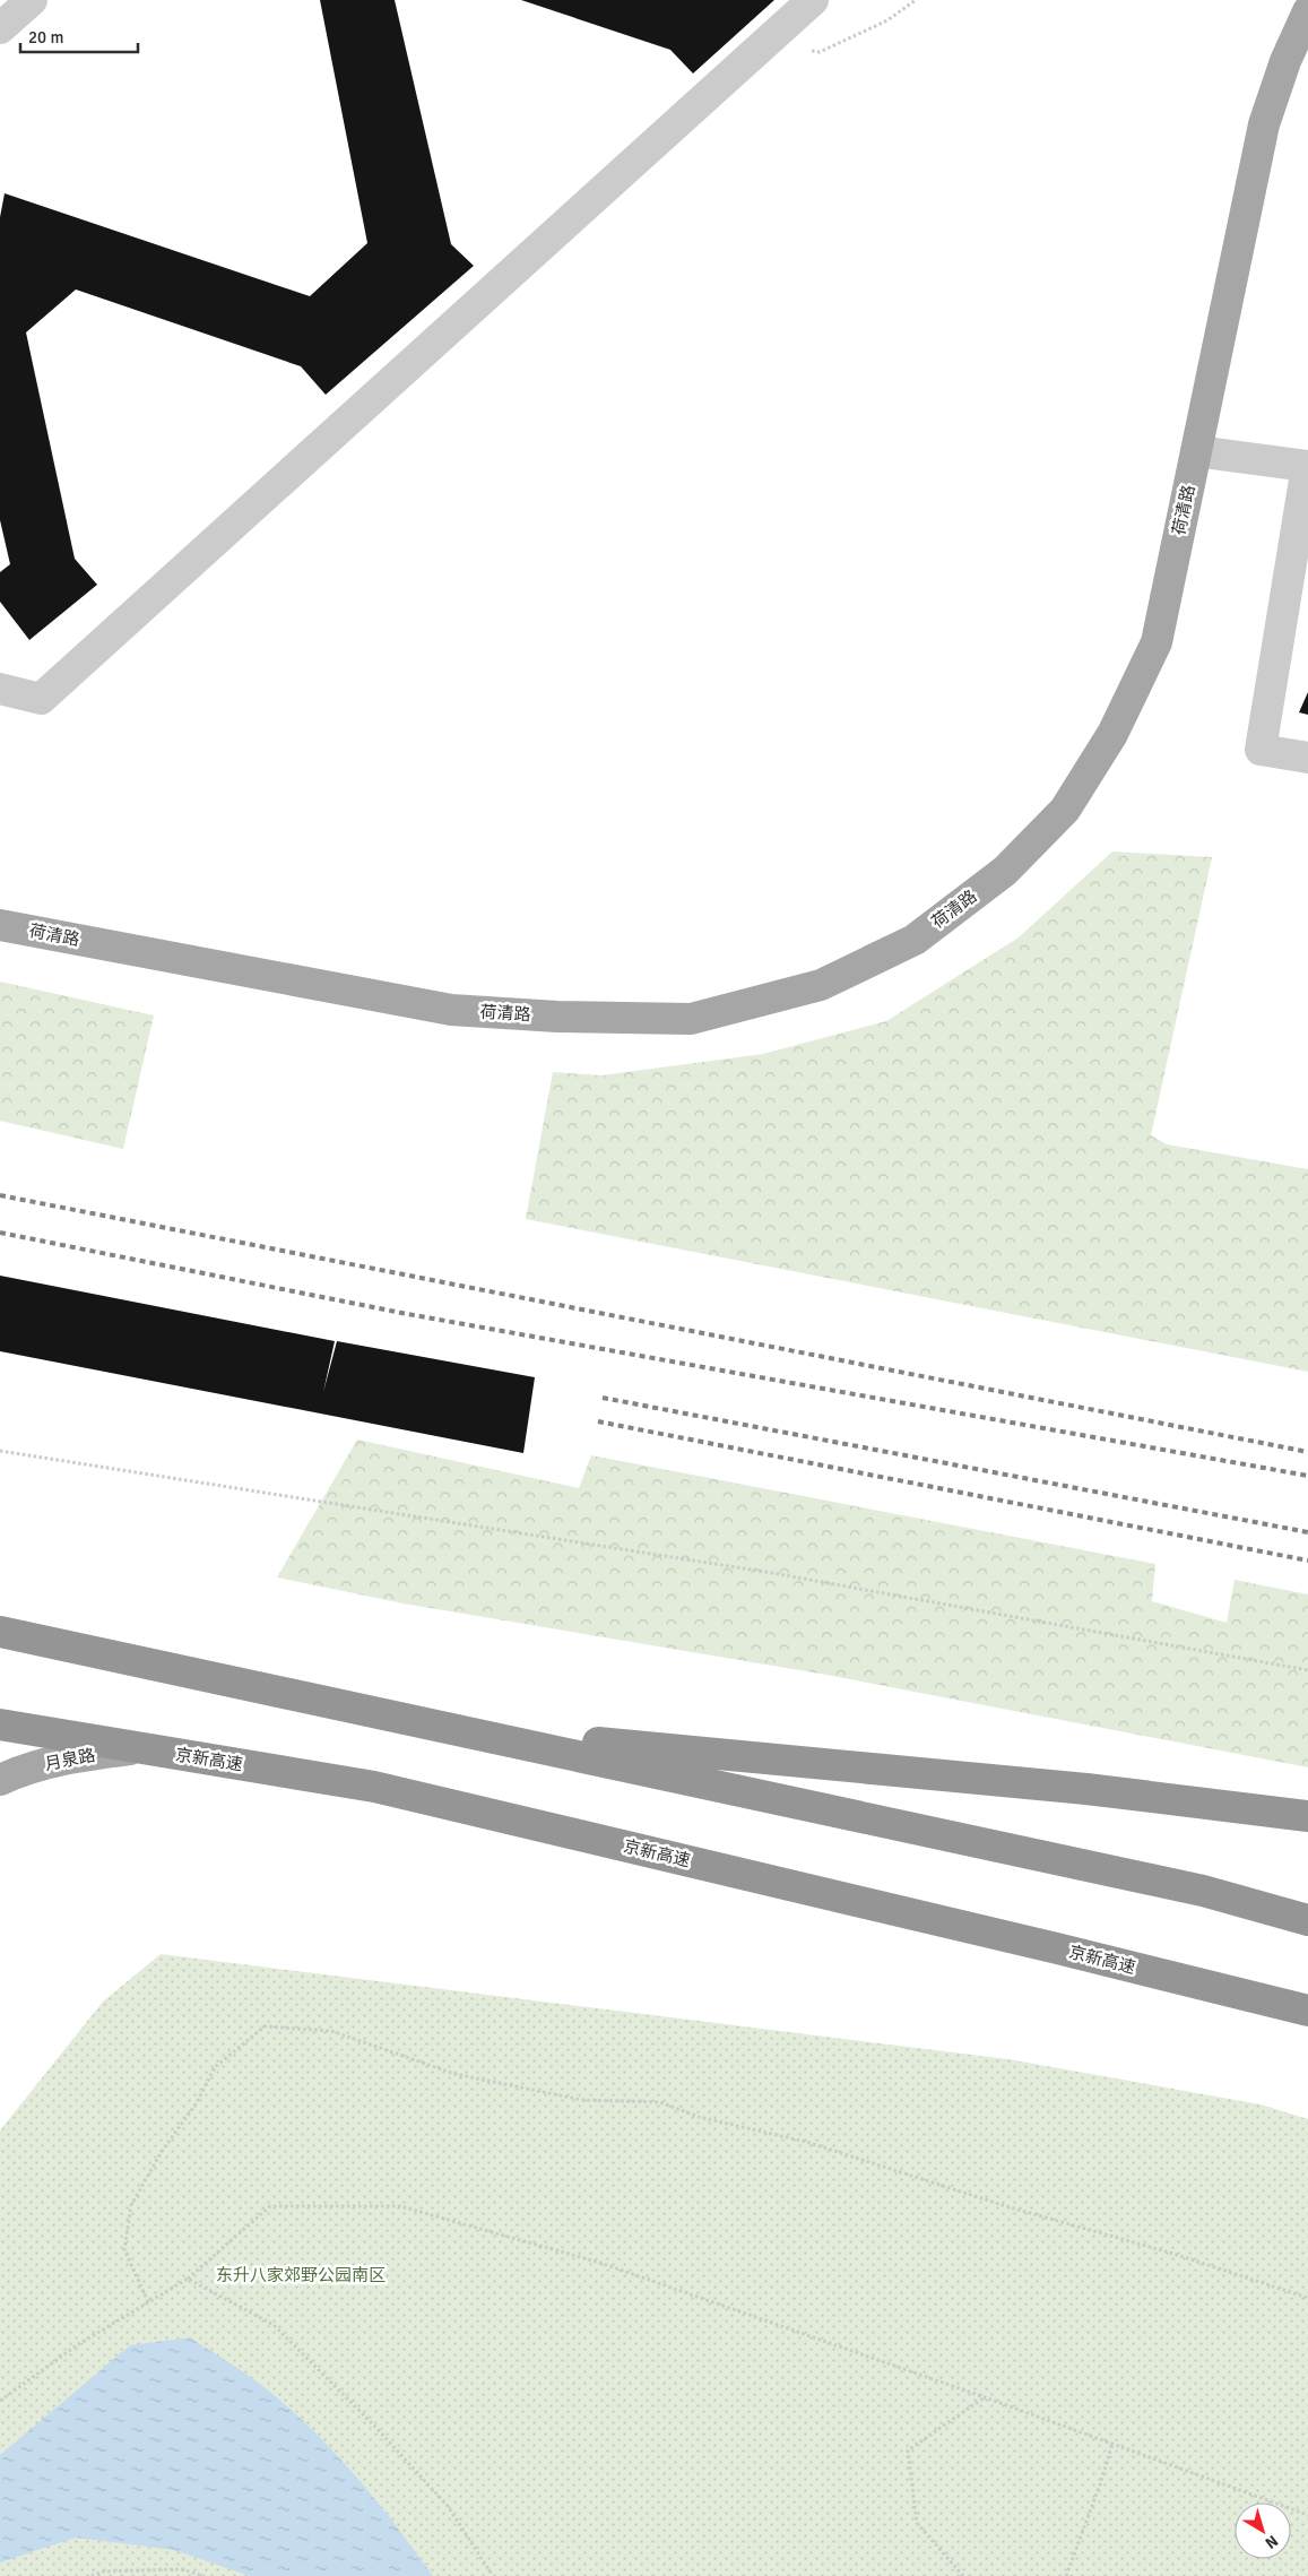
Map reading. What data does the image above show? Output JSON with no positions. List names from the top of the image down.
{
  "streets": {
    "highway": ["京新高速"],
    "main road": ["荷清路", "月泉路"]
  },
  "crossings": [
    ["月泉路", "京新高速"]
  ],
  "parks": ["东升八家郊野公园南区"],
  "scale_bar": "20 m",
  "north": "bottom right"
}
